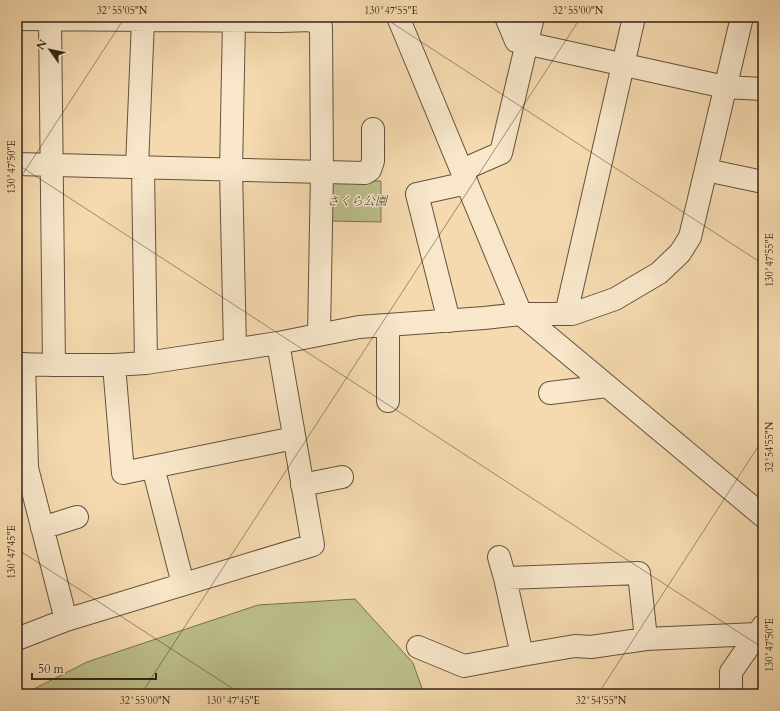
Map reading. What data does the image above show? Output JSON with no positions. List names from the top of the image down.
{
  "parks": ["さくら公園"],
  "scale_bar": "50 m",
  "north": "top left",
  "coordinates": [
    "32°55'05\"N",
    "130°47'55\"E",
    "32°55'00\"N",
    "130°47'50\"E",
    "32°54'55\"N",
    "130°47'45\"E"
  ]
}
